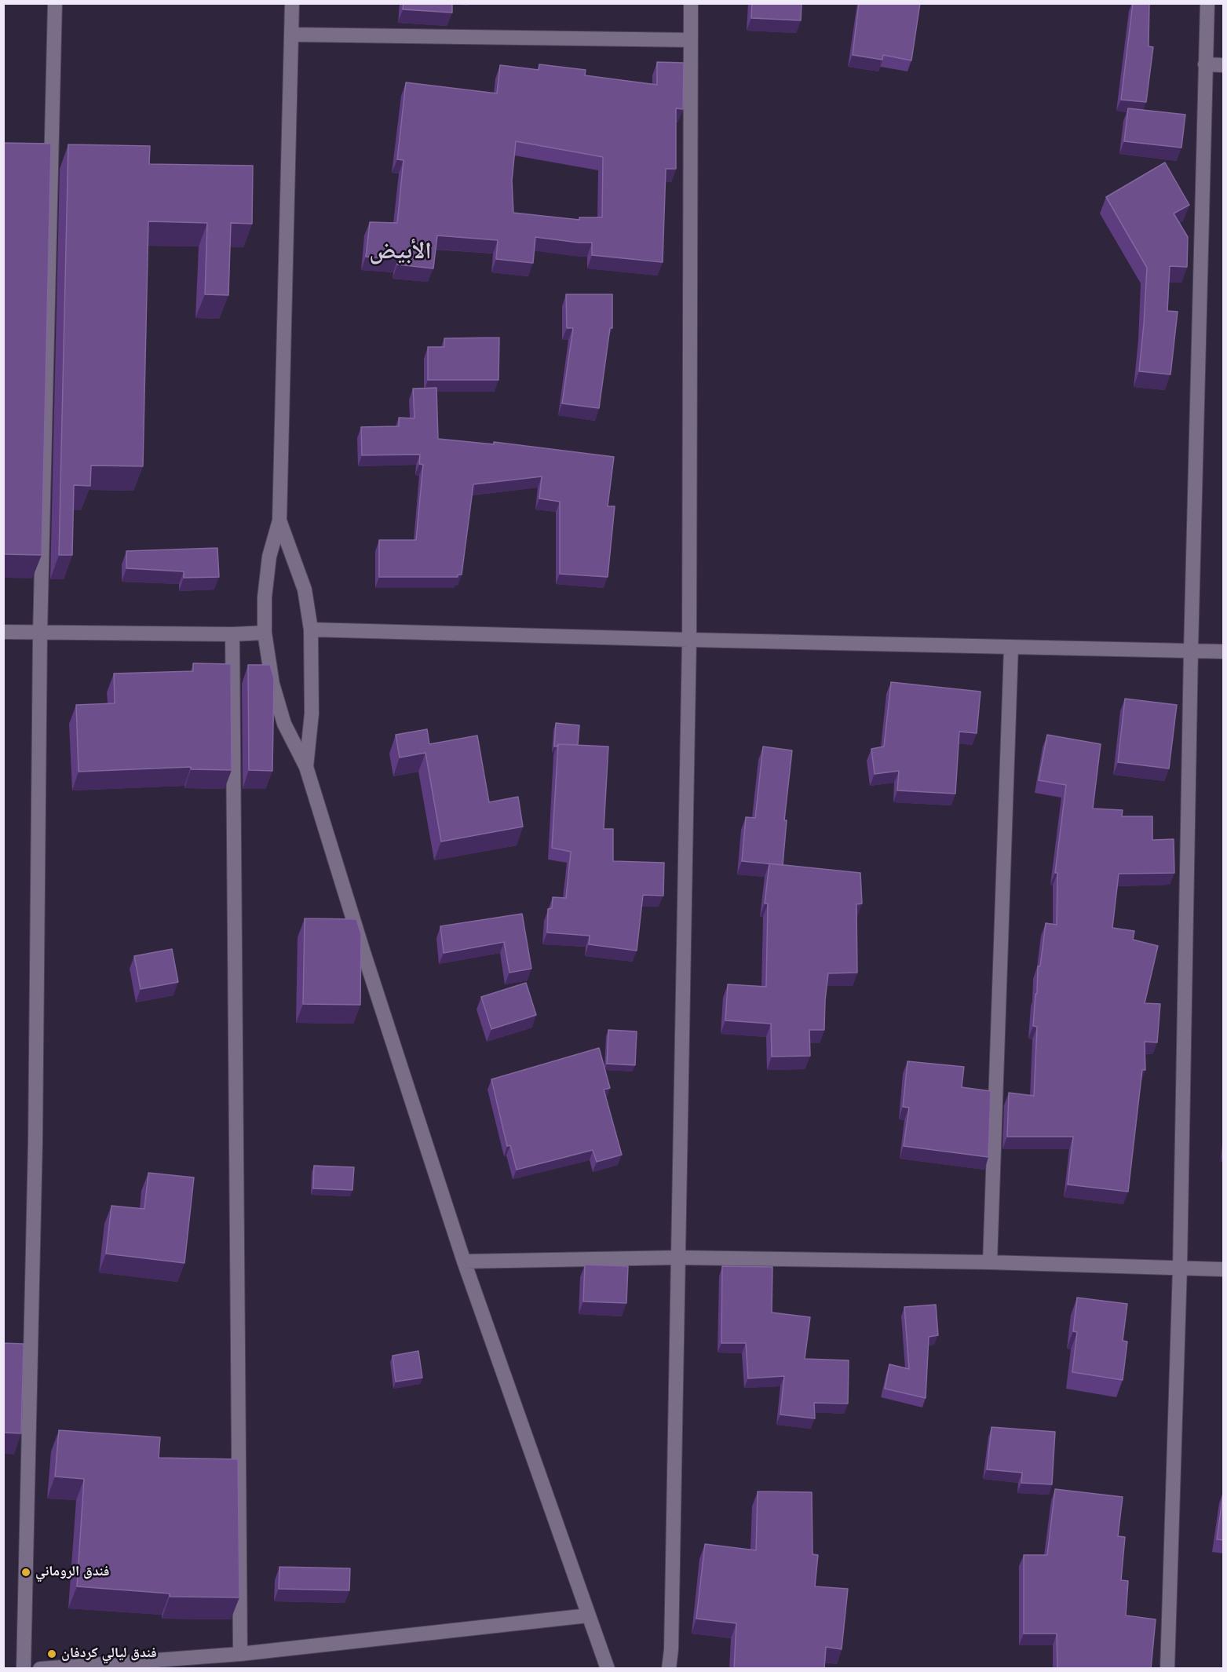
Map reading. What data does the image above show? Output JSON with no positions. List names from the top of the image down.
{
  "districts": ["الأبيض"],
  "places": ["فندق الروماني", "فندق ليالي كردفان"]
}
